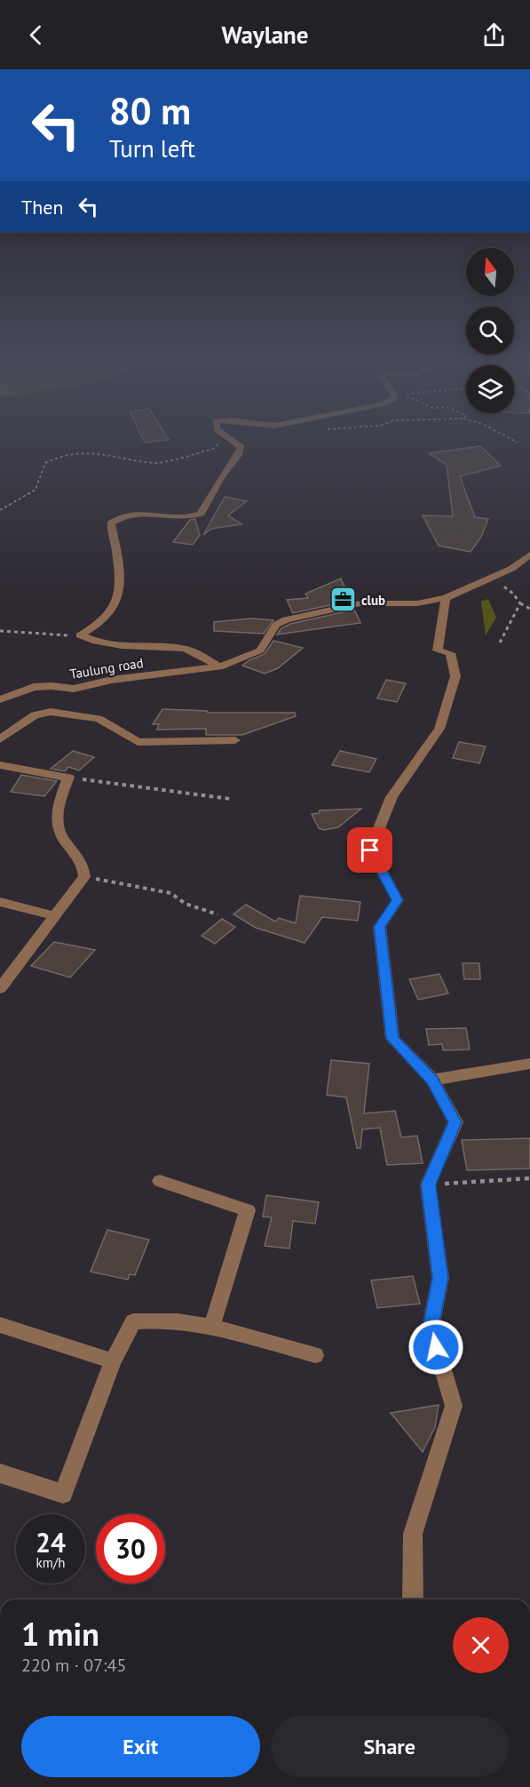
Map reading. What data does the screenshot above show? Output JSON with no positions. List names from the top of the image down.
{
  "streets": {
    "street": ["Taulung road"]
  },
  "places": {
    "office": ["club"]
  },
  "north": "top",
  "page": {
    "header": "Waylane",
    "turn": ["80 m", "Turn left"],
    "then": "Then",
    "speed": "24 km/h",
    "limit": "30",
    "heading": ["1 min", "220 m · 07:45"],
    "buttons": ["Exit", "Share"]
  }
}
